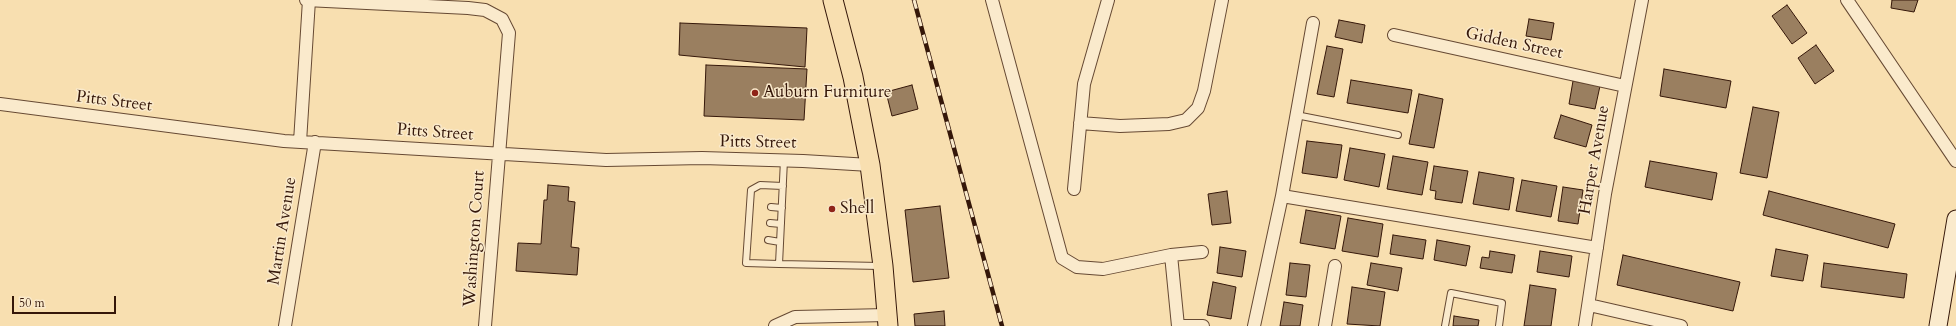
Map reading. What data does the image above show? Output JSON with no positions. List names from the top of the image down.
{
  "streets": {
    "street": [
      "Gidden Street",
      "Pitts Street",
      "Harper Avenue",
      "Martin Avenue",
      "Washington Court"
    ]
  },
  "crossings": [
    ["Gidden Street", "Harper Avenue"],
    ["Pitts Street", "Martin Avenue"],
    ["Pitts Street", "Washington Court"]
  ],
  "places": ["Auburn Furniture", "Shell"],
  "scale_bar": "50 m"
}
